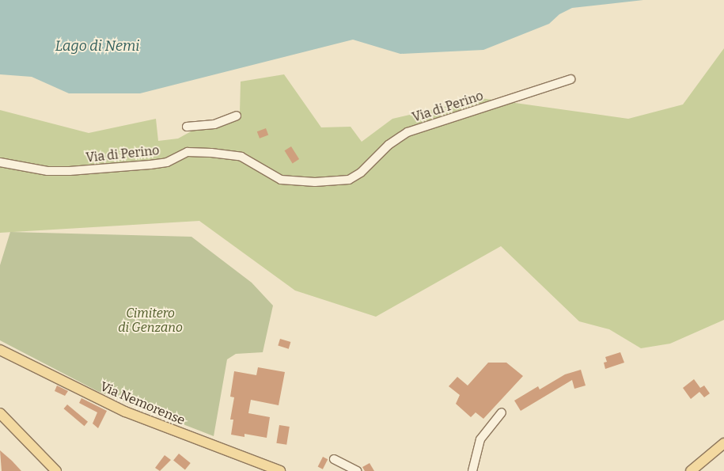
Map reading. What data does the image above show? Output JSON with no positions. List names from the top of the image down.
{
  "streets": {
    "main road": ["Via Nemorense"],
    "street": ["Via di Perino"]
  },
  "water": ["Lago di Nemi"],
  "parks": ["Cimitero di Genzano"]
}
